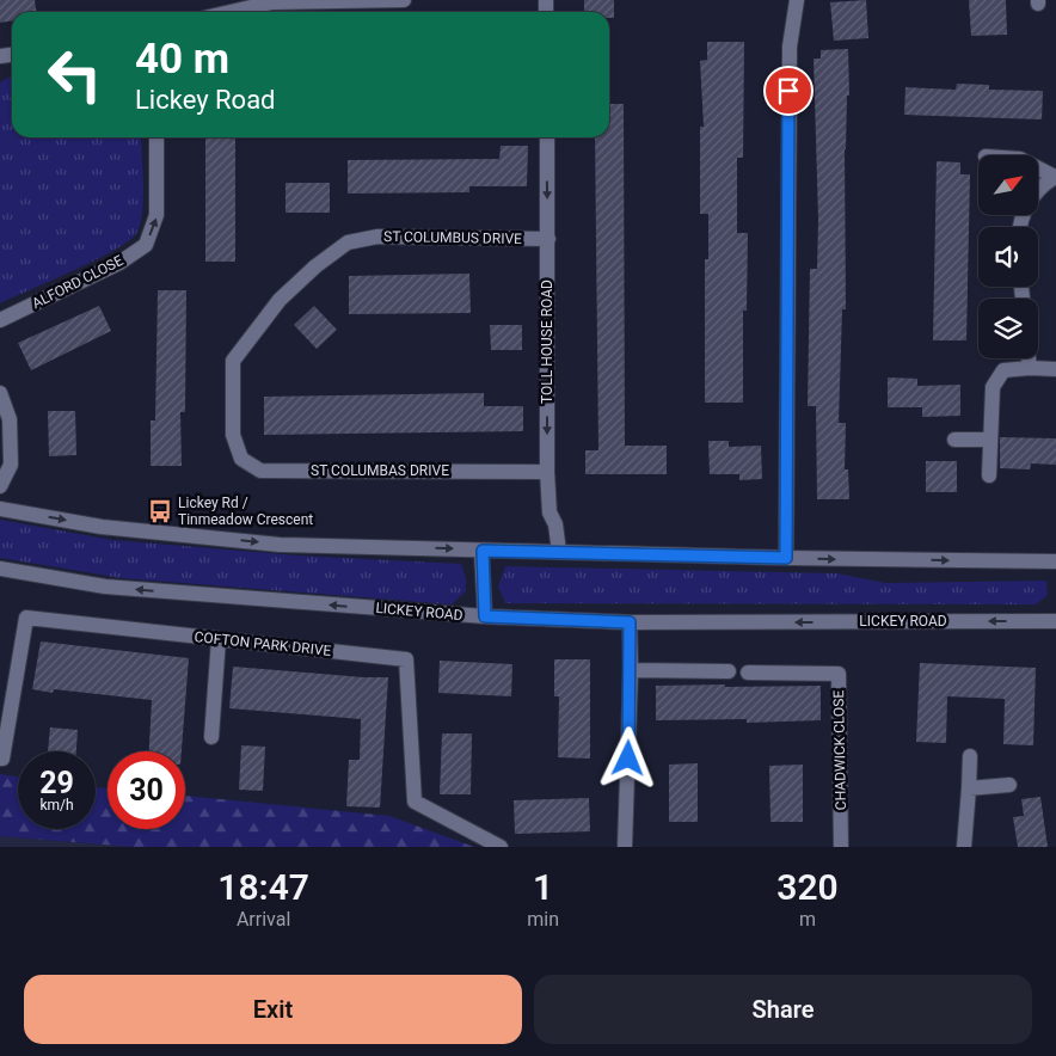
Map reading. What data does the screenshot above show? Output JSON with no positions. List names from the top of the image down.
{
  "streets": {
    "street": [
      "ST COLUMBUS DRIVE",
      "ALFORD CLOSE",
      "TOLL HOUSE ROAD",
      "ST COLUMBAS DRIVE",
      "LICKEY ROAD",
      "COFTON PARK DRIVE",
      "CHADWICK CLOSE"
    ]
  },
  "crossings": [
    ["ST COLUMBUS DRIVE", "TOLL HOUSE ROAD"],
    ["ST COLUMBUS DRIVE", "ST COLUMBAS DRIVE"],
    ["TOLL HOUSE ROAD", "ST COLUMBAS DRIVE"]
  ],
  "one_way": ["ALFORD CLOSE", "TOLL HOUSE ROAD"],
  "places": {
    "bus stop": ["Lickey Rd / Tinmeadow Crescent"]
  },
  "north": "top right",
  "page": {
    "turn": ["40 m", "Lickey Road"],
    "speed": "29 km/h",
    "limit": "30",
    "eta": [
      "18:47",
      "Arrival",
      "1",
      "min",
      "320",
      "m"
    ],
    "buttons": ["Exit", "Share"]
  }
}
